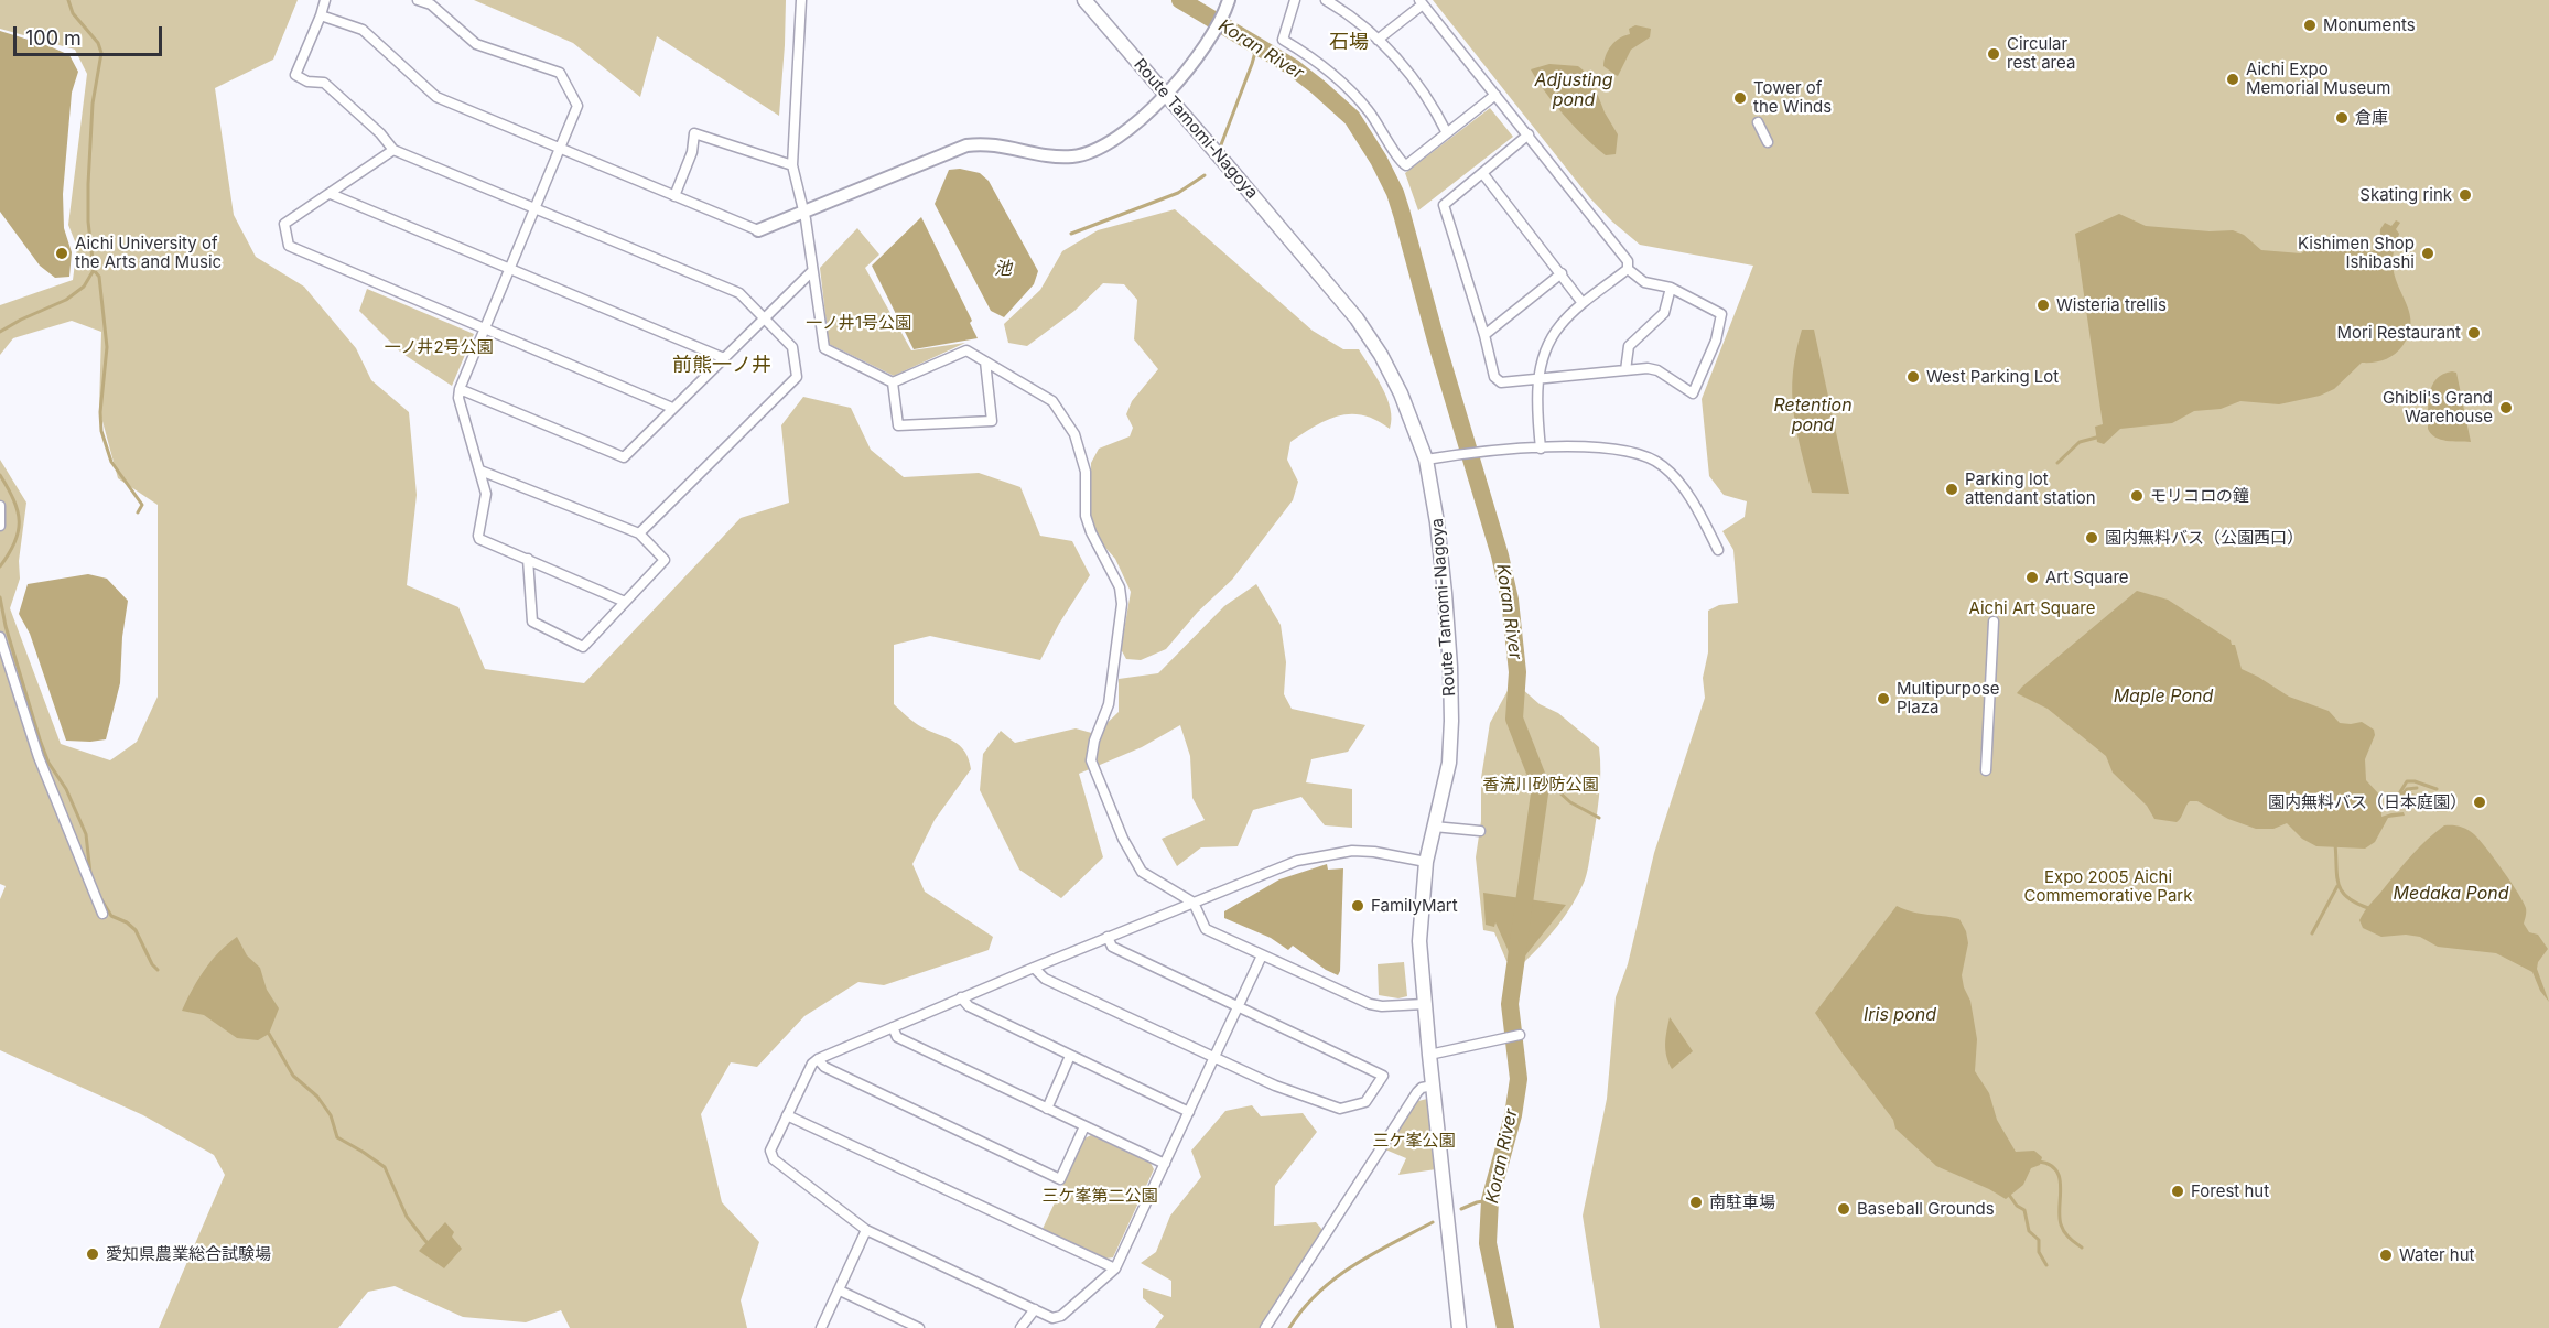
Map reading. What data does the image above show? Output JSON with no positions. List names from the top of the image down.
{
  "streets": {
    "main road": ["Route Tamomi-Nagoya"]
  },
  "districts": ["石場", "前熊一ノ井"],
  "water": [
    "Koran River",
    "Adjusting pond",
    "池",
    "Retention pond",
    "Maple Pond",
    "Medaka Pond",
    "Iris pond"
  ],
  "parks": [
    "一ノ井1号公園",
    "一ノ井2号公園",
    "Aichi Art Square",
    "香流川砂防公園",
    "Expo 2005 Aichi Commemorative Park",
    "三ケ峯公園",
    "三ケ峯第二公園"
  ],
  "places": [
    "Monuments",
    "Circular rest area",
    "Aichi Expo Memorial Museum",
    "Tower of the Winds",
    "倉庫",
    "Skating rink",
    "Aichi University of the Arts and Music",
    "Kishimen Shop Ishibashi",
    "Wisteria trellis",
    "Mori Restaurant",
    "West Parking Lot",
    "Ghibli's Grand Warehouse",
    "Parking lot attendant station",
    "モリコロの鐘",
    "園内無料バス（公園西口）",
    "Art Square",
    "Multipurpose Plaza",
    "園内無料バス（日本庭園）",
    "FamilyMart",
    "Forest hut",
    "南駐車場",
    "Baseball Grounds",
    "愛知県農業総合試験場",
    "Water hut"
  ],
  "scale_bar": "100 m"
}
